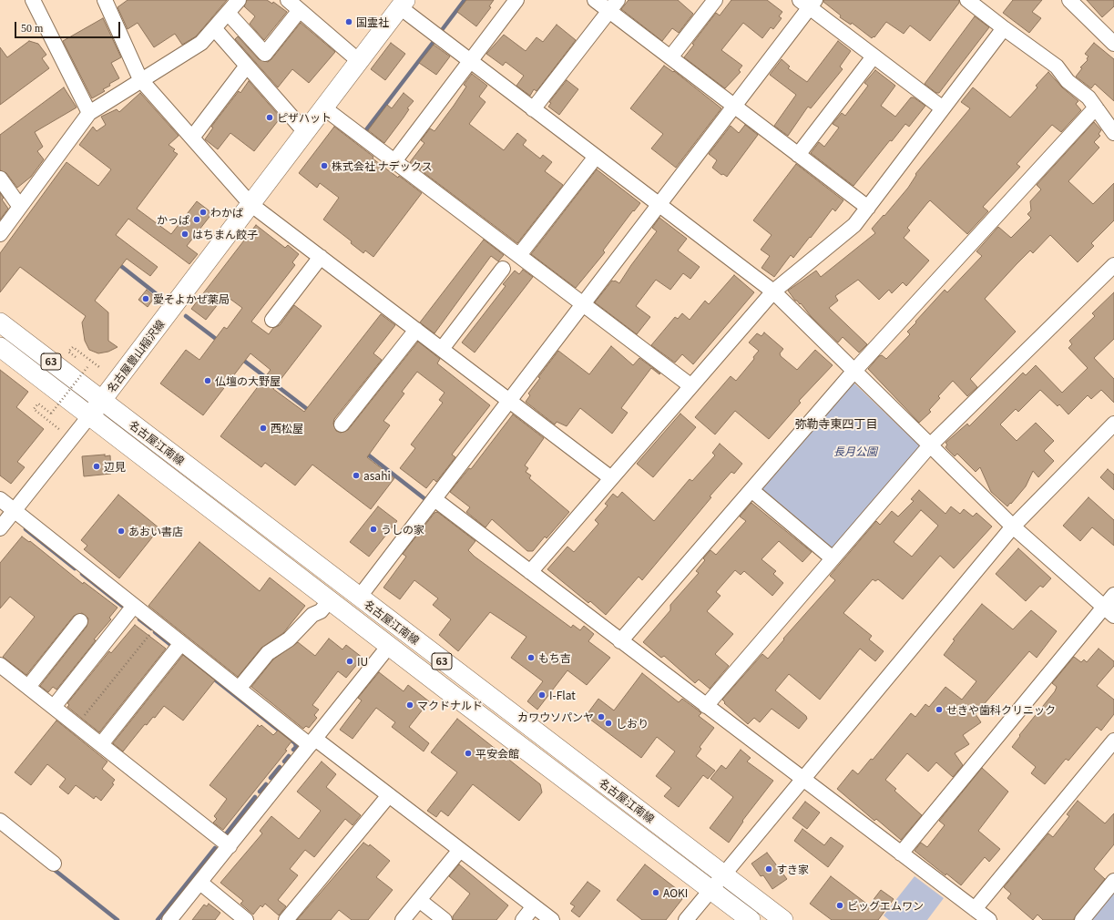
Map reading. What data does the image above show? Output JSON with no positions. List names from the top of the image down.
{
  "streets": {
    "main road": ["名古屋豊山稲沢線", "63", "名古屋江南線"]
  },
  "crossings": [
    ["名古屋豊山稲沢線", "名古屋江南線"]
  ],
  "districts": ["弥勒寺東四丁目"],
  "parks": ["長月公園"],
  "places": [
    "国霊社",
    "ピザハット",
    "株式会社 ナデックス",
    "わかば",
    "かっぱ",
    "はちまん餃子",
    "愛そよかぜ薬局",
    "仏壇の大野屋",
    "西松屋",
    "辺見",
    "asahi",
    "うしの家",
    "あおい書店",
    "もち吉",
    "IU",
    "I-Flat",
    "マクドナルド",
    "せきや歯科クリニック",
    "カワウソパンヤ",
    "しおり",
    "平安会館",
    "すき家",
    "AOKI",
    "ビッグエムワン"
  ],
  "scale_bar": "50 m"
}
